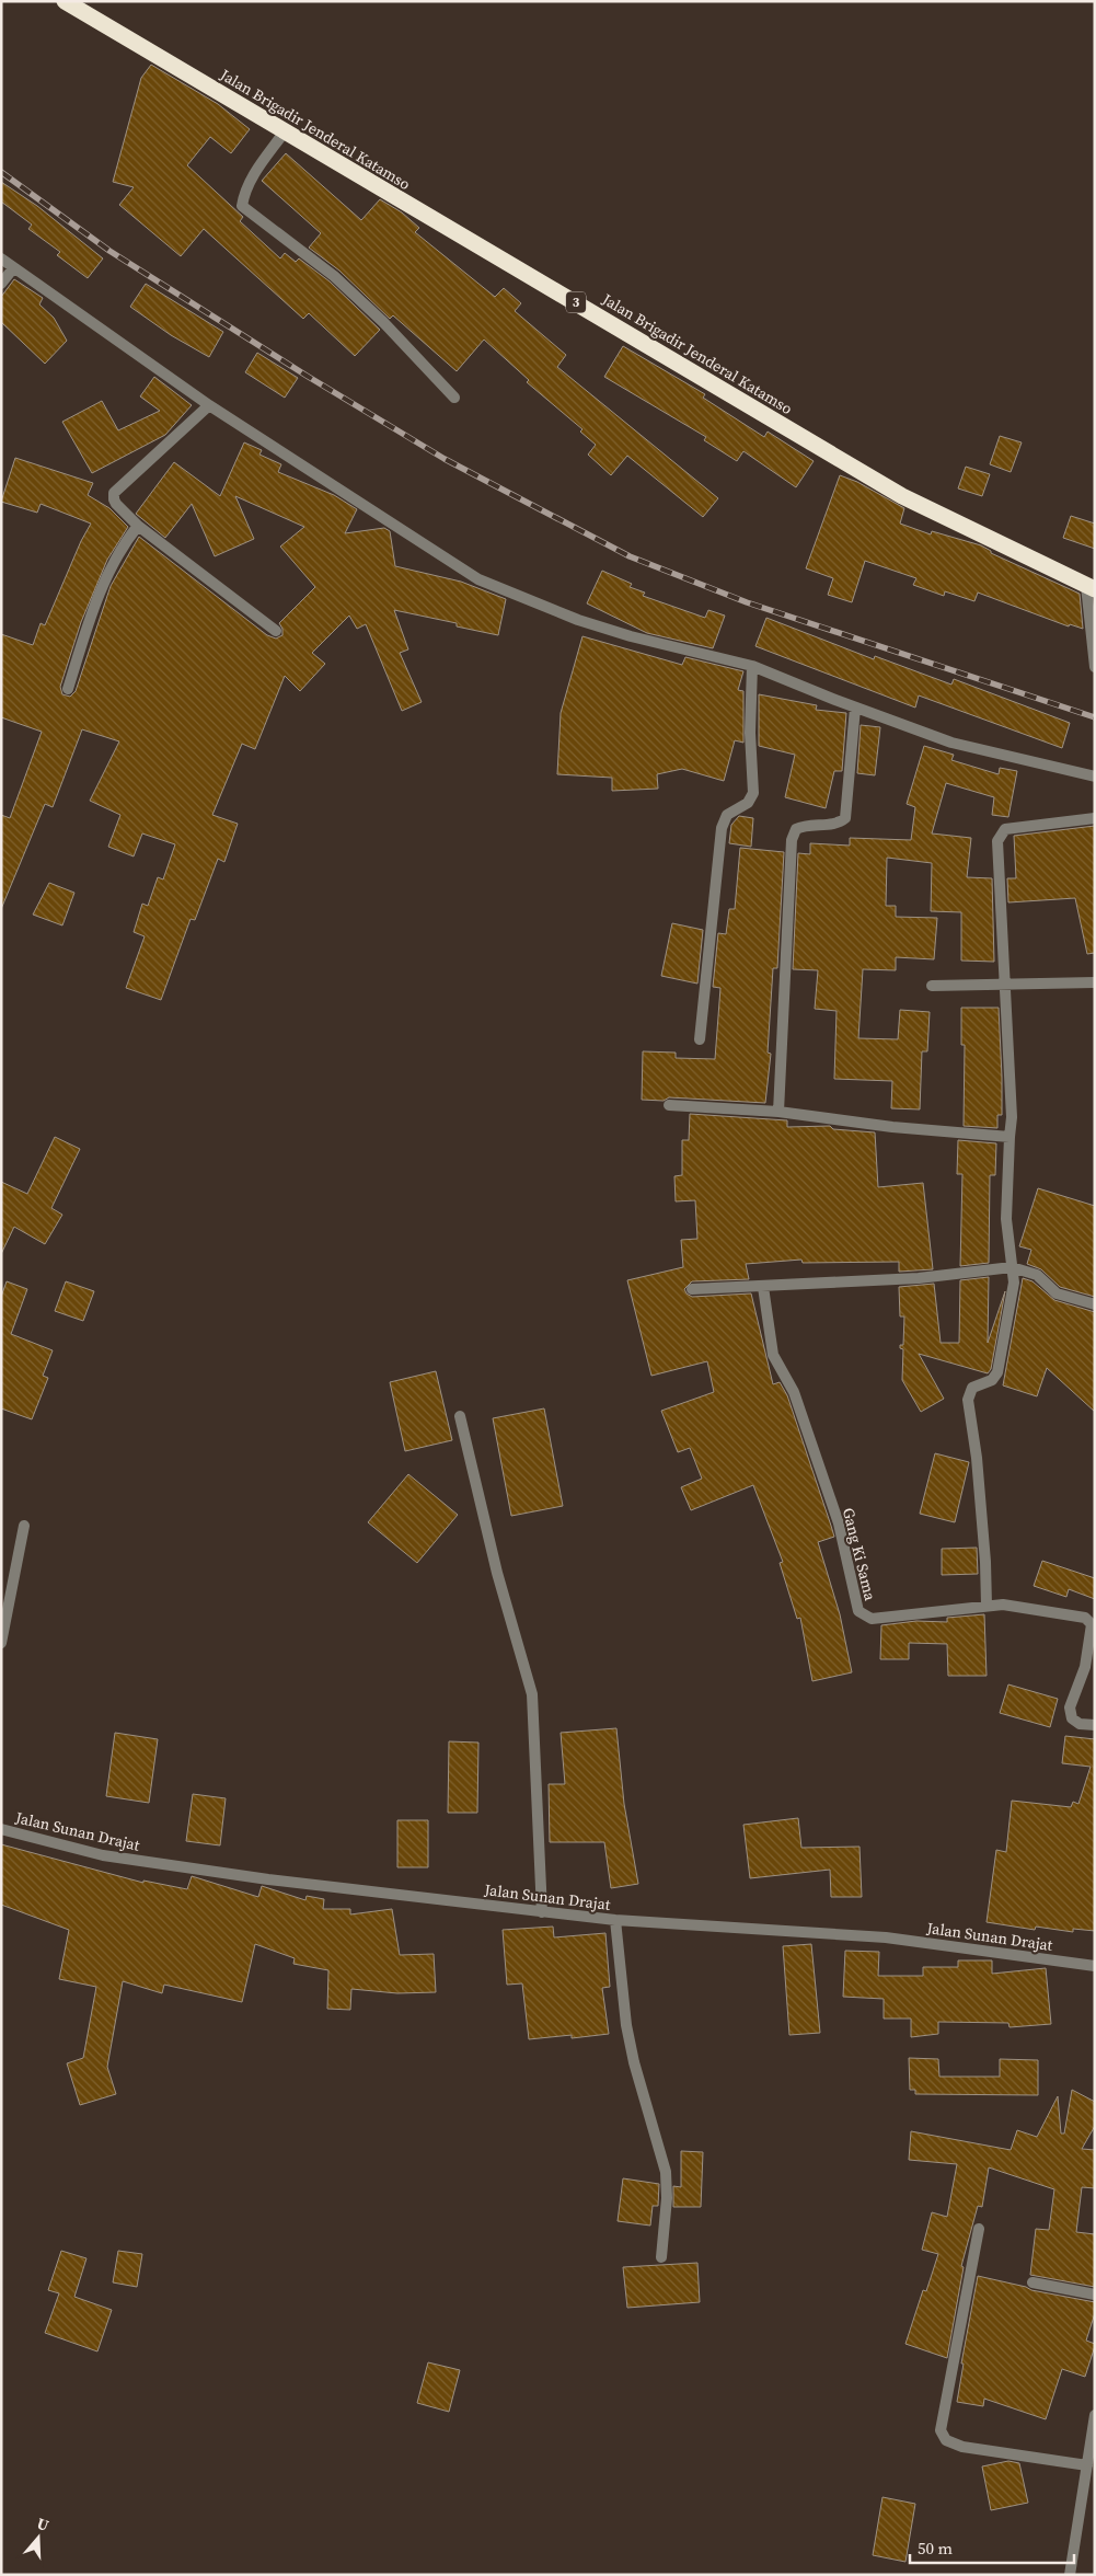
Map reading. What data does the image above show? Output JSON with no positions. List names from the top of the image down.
{
  "streets": {
    "highway": ["Jalan Brigadir Jenderal Katamso", "3"],
    "street": ["Gang Ki Sama", "Jalan Sunan Drajat"]
  },
  "scale_bar": "50 m",
  "north": "top"
}
